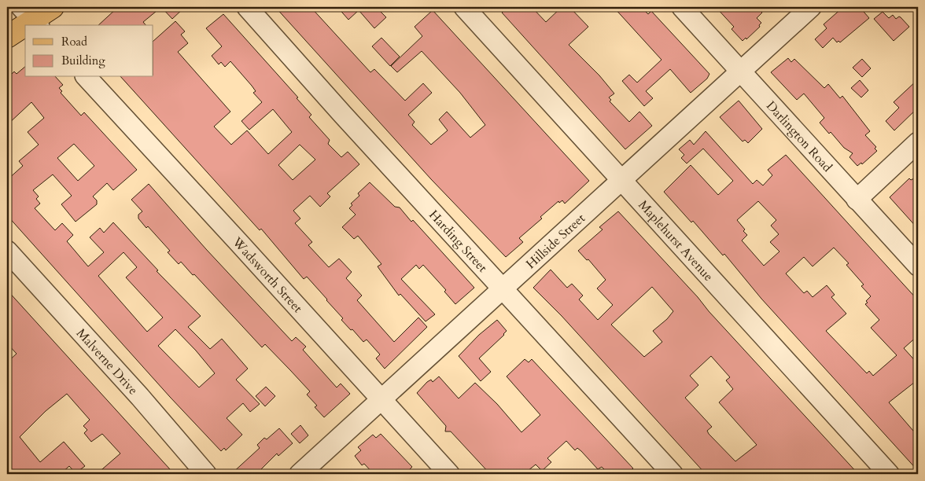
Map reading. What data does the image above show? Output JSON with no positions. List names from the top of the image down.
{
  "streets": {
    "street": [
      "Darlington Road",
      "Hillside Street",
      "Maplehurst Avenue",
      "Harding Street",
      "Wadsworth Street",
      "Malverne Drive"
    ]
  },
  "crossings": [
    ["Darlington Road", "Hillside Street"],
    ["Hillside Street", "Maplehurst Avenue"],
    ["Hillside Street", "Harding Street"],
    ["Hillside Street", "Wadsworth Street"]
  ],
  "legend": ["Road", "Building"]
}
